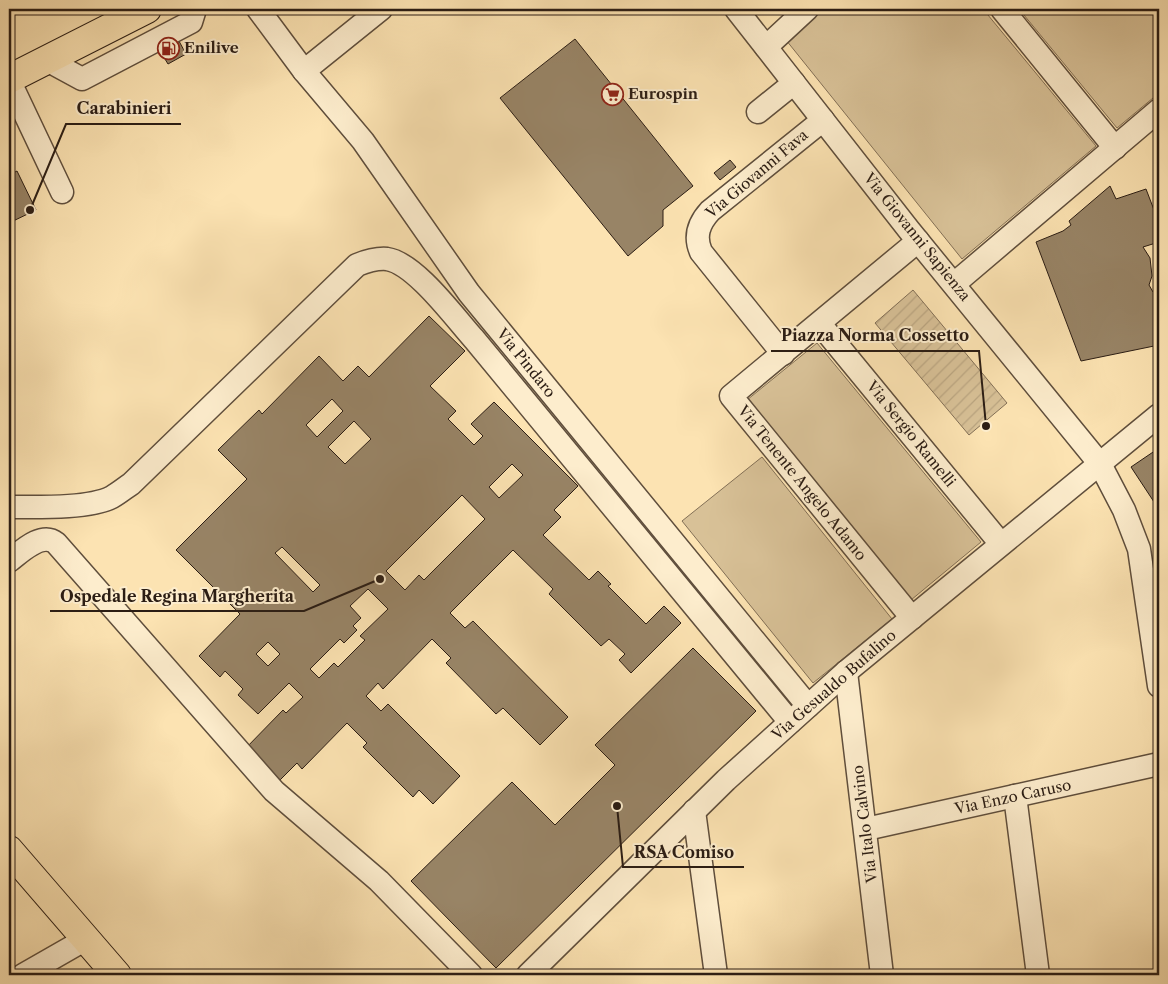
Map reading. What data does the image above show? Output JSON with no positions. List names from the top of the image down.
{
  "streets": {
    "street": [
      "Via Giovanni Fava",
      "Via Giovanni Sapienza",
      "Via Pindaro",
      "Via Sergio Ramelli",
      "Via Tenente Angelo Adamo",
      "Via Gesualdo Bufalino",
      "Via Enzo Caruso",
      "Via Italo Calvino"
    ]
  },
  "crossings": [
    ["Via Giovanni Fava", "Via Giovanni Sapienza"],
    ["Via Giovanni Fava", "Via Tenente Angelo Adamo"],
    ["Via Giovanni Sapienza", "Via Tenente Angelo Adamo"],
    ["Via Giovanni Sapienza", "Via Gesualdo Bufalino"],
    ["Via Pindaro", "Via Gesualdo Bufalino"],
    ["Via Sergio Ramelli", "Via Tenente Angelo Adamo"],
    ["Via Sergio Ramelli", "Via Gesualdo Bufalino"],
    ["Via Tenente Angelo Adamo", "Via Gesualdo Bufalino"],
    ["Via Gesualdo Bufalino", "Via Italo Calvino"],
    ["Via Enzo Caruso", "Via Italo Calvino"]
  ],
  "places": {
    "fuel station": ["Enilive"],
    "supermarket": ["Eurospin"],
    "other": [
      "Carabinieri",
      "Piazza Norma Cossetto",
      "Ospedale Regina Margherita",
      "RSA Comiso"
    ]
  }
}
